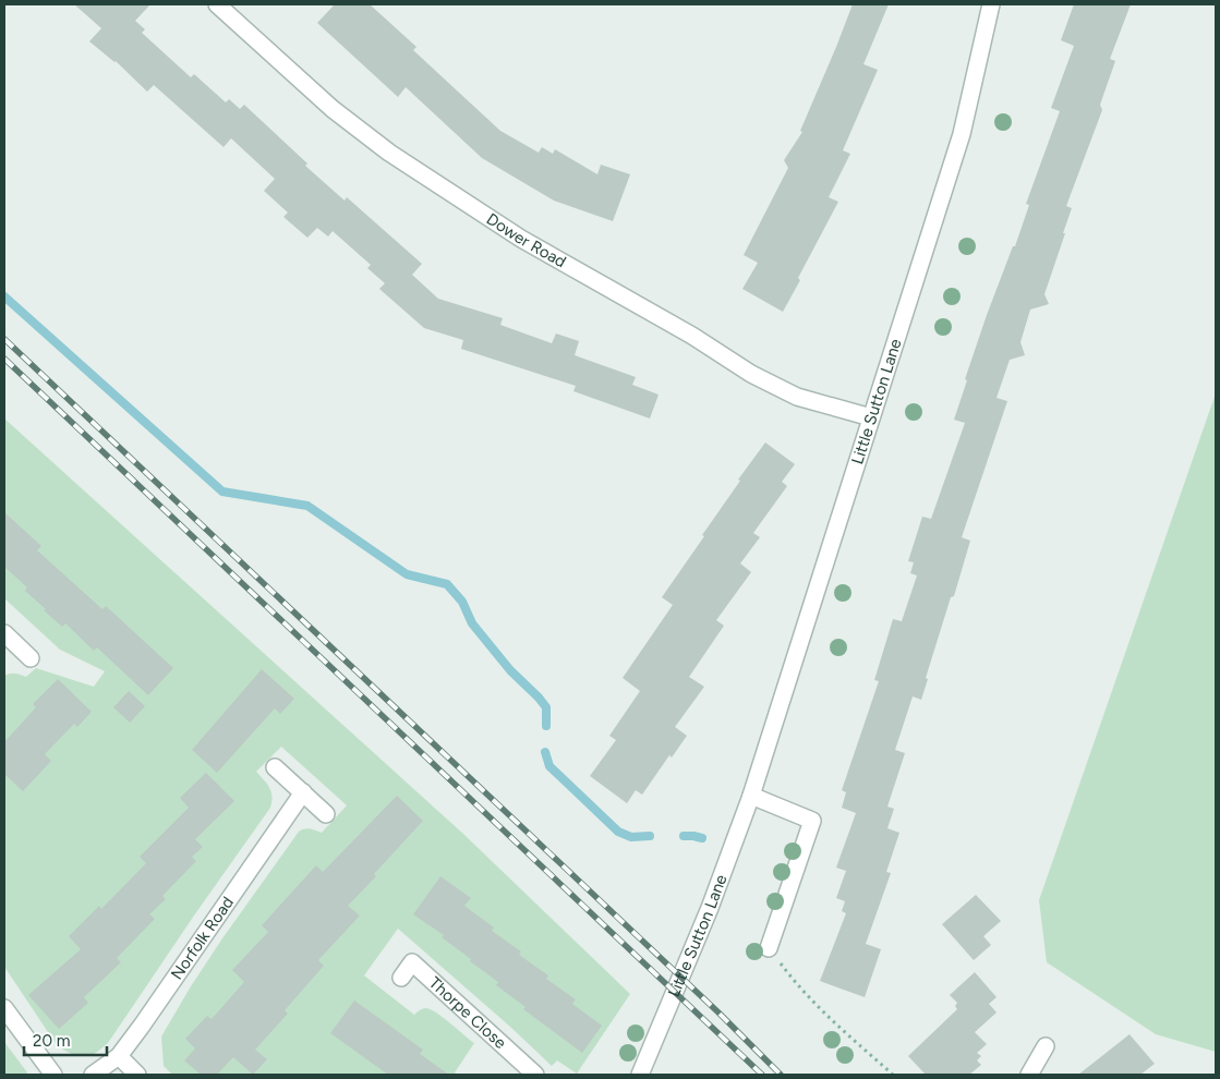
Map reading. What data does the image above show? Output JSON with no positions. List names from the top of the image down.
{
  "streets": {
    "street": [
      "Dower Road",
      "Little Sutton Lane",
      "Norfolk Road",
      "Thorpe Close"
    ]
  },
  "crossings": [
    ["Dower Road", "Little Sutton Lane"]
  ],
  "scale_bar": "20 m"
}
